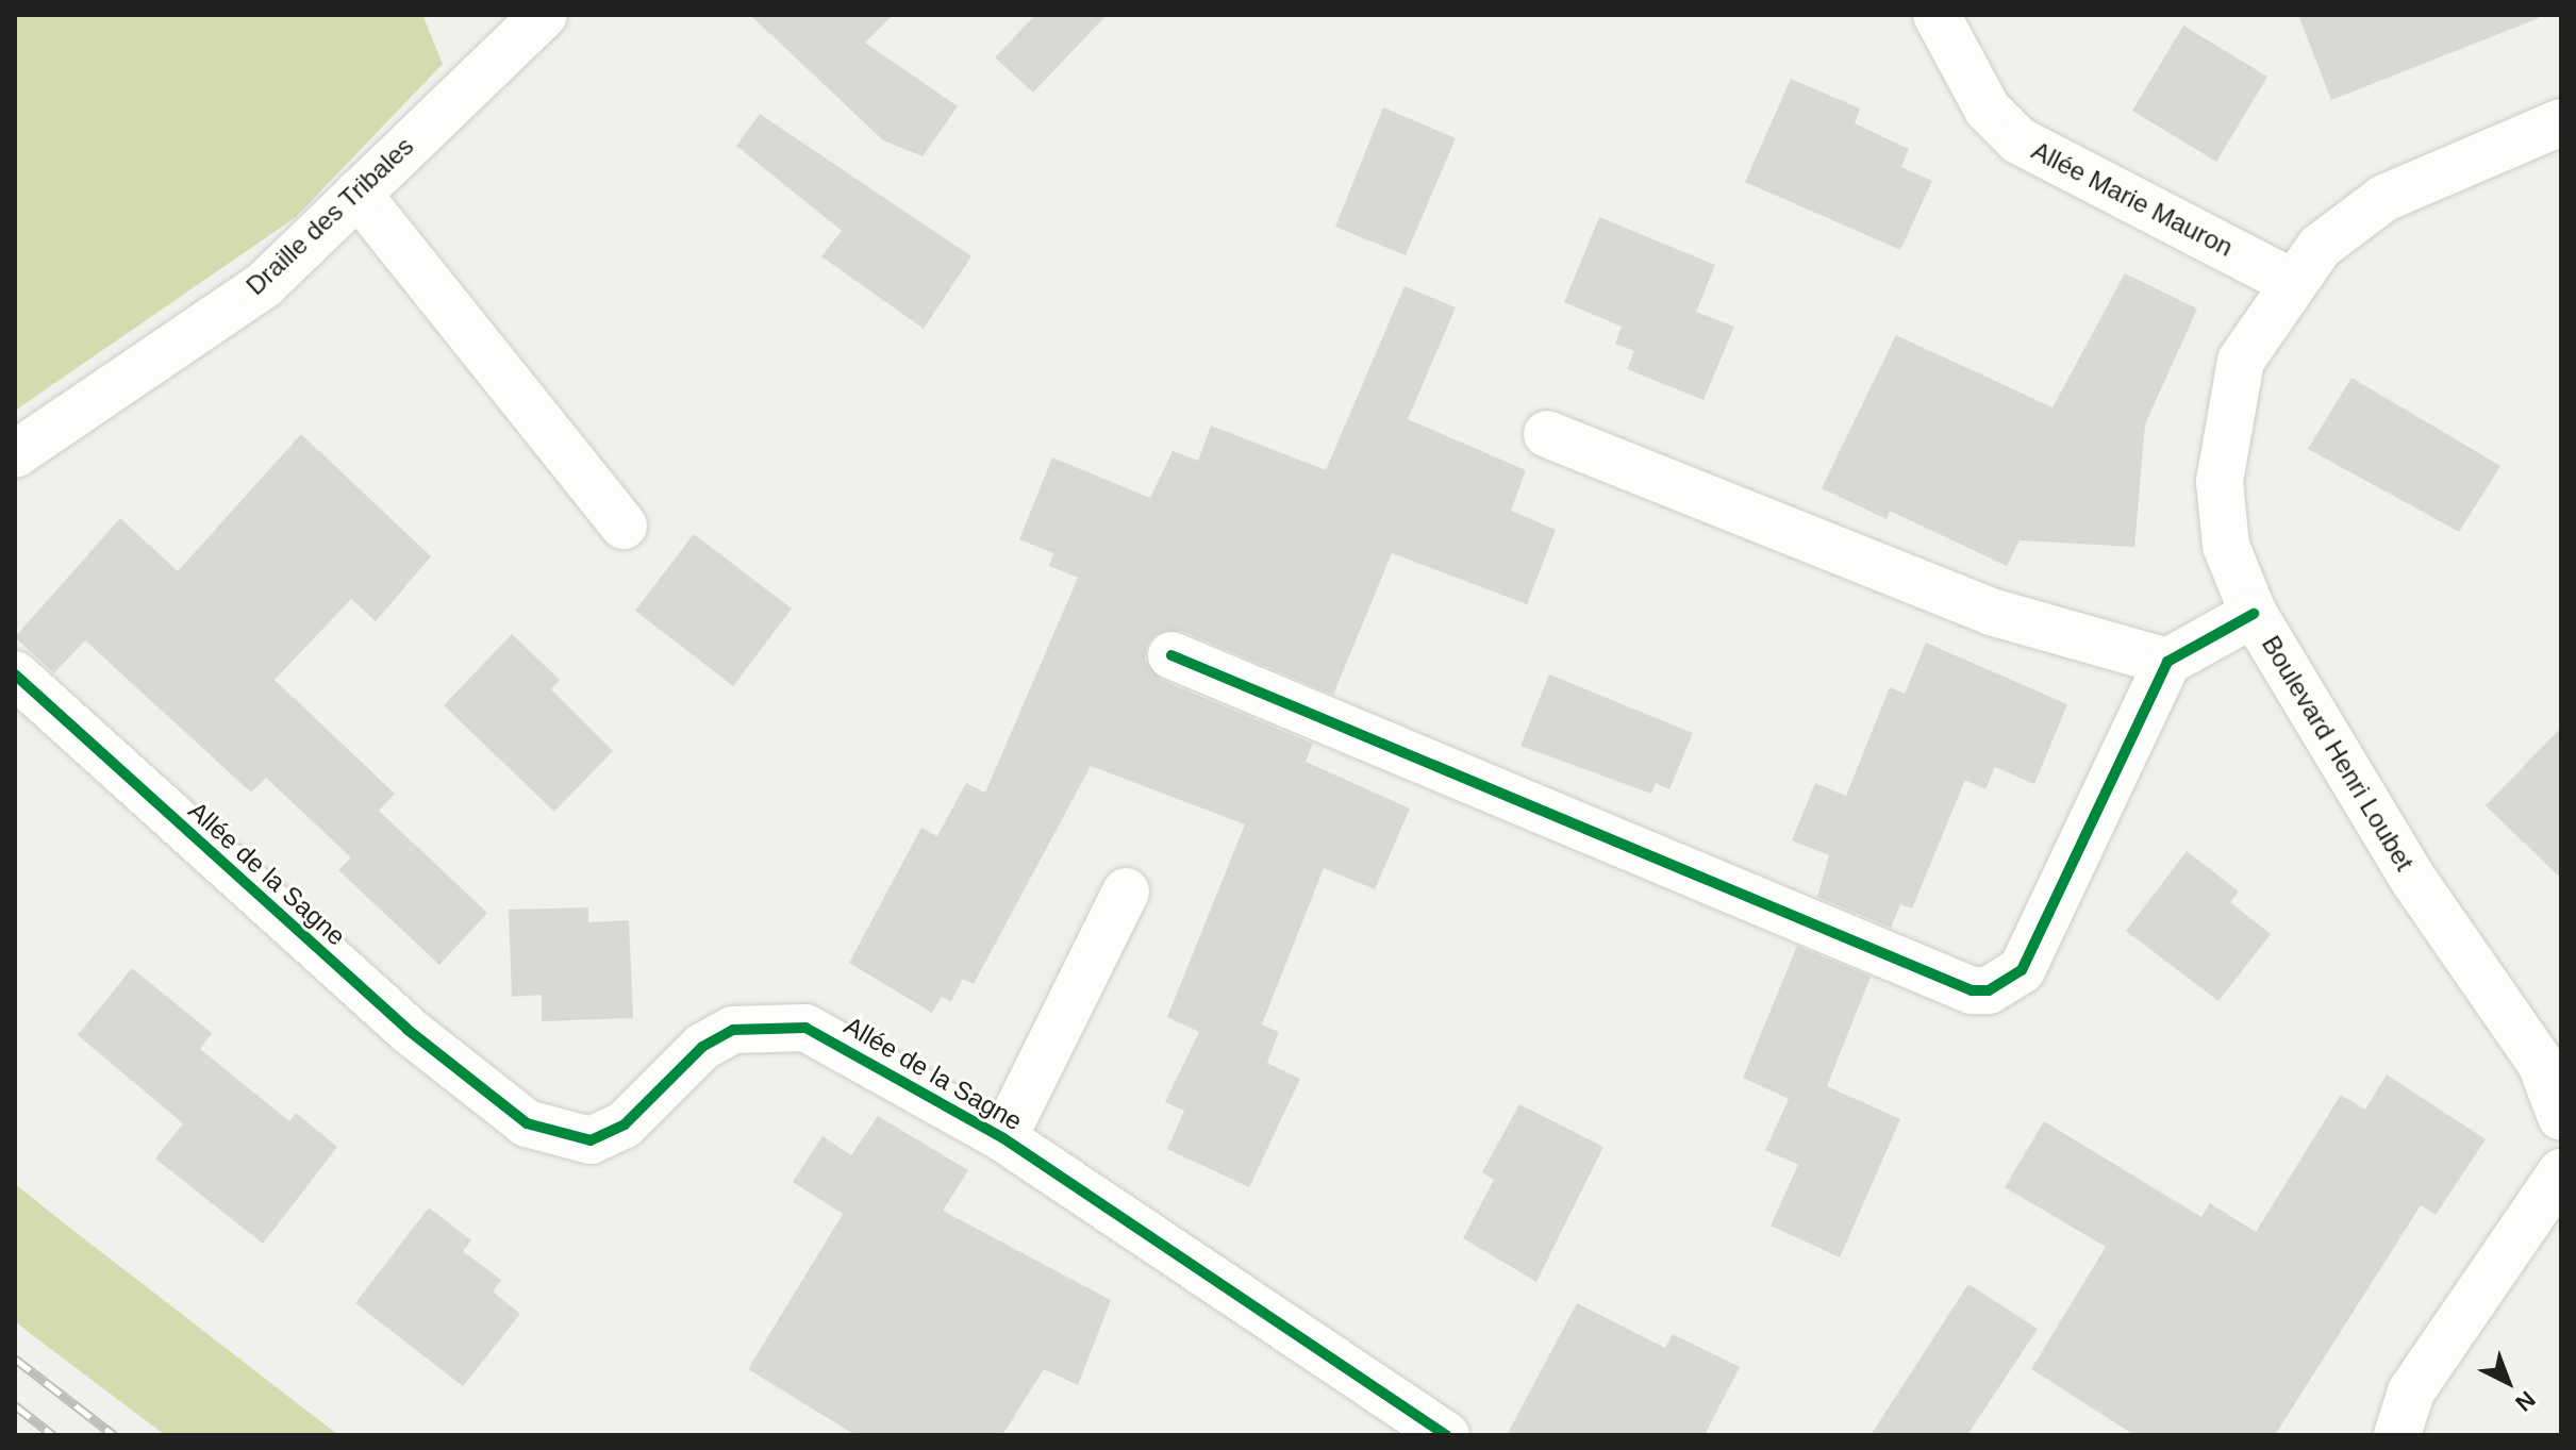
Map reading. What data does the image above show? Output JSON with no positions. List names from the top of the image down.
{
  "streets": {
    "street": [
      "Allée Marie Mauron",
      "Draille des Tribales",
      "Boulevard Henri Loubet",
      "Allée de la Sagne"
    ]
  },
  "crossings": [
    ["Allée Marie Mauron", "Boulevard Henri Loubet"]
  ],
  "north": "bottom right"
}
